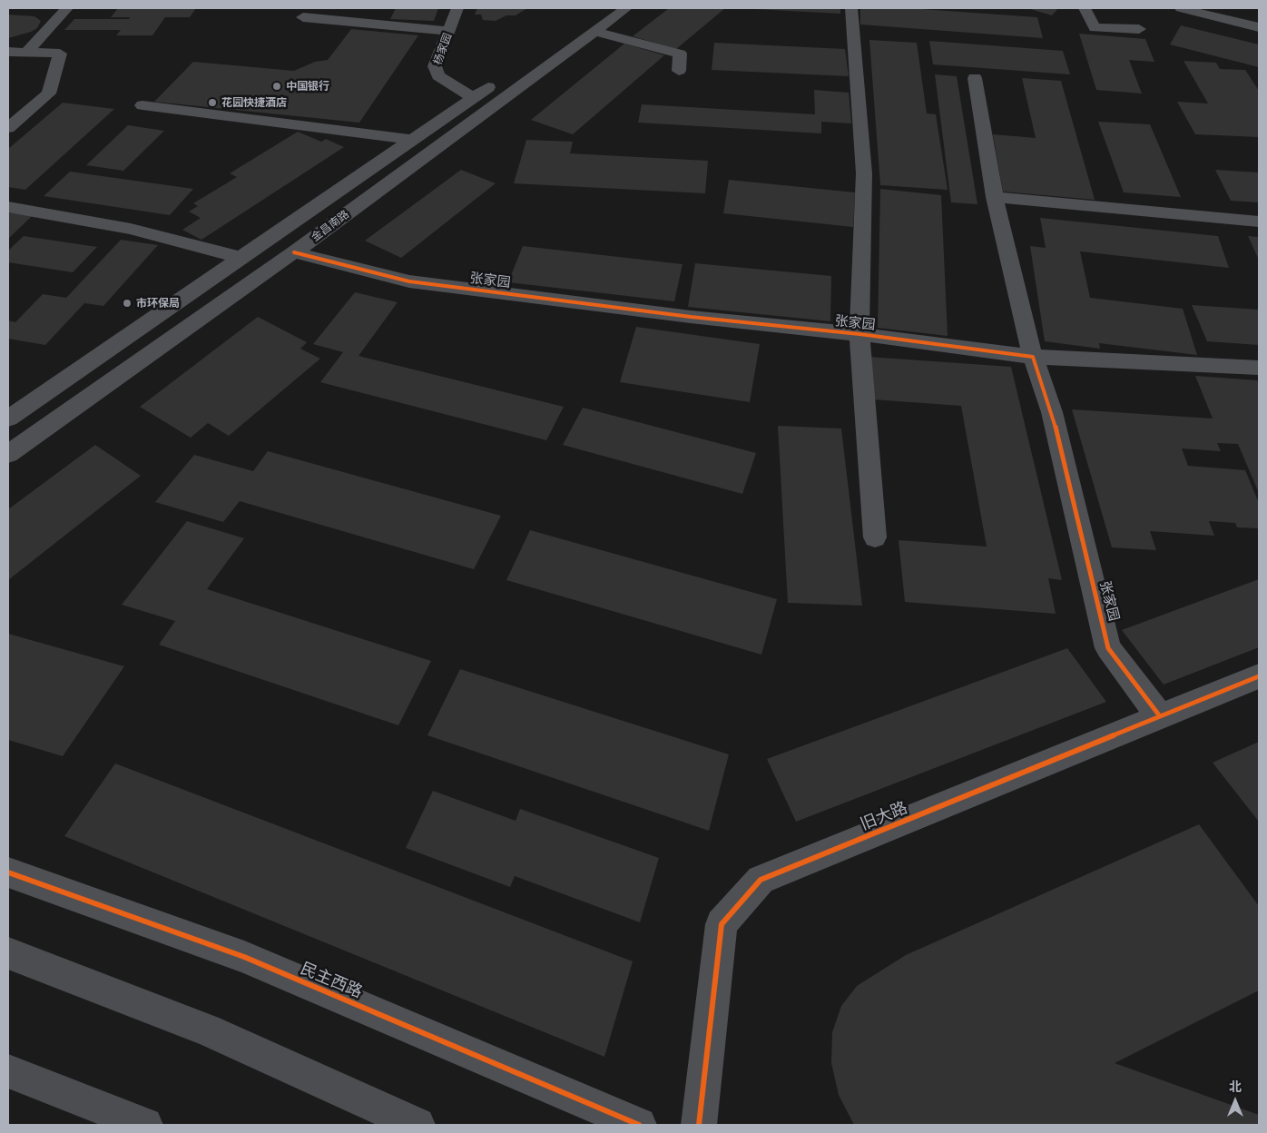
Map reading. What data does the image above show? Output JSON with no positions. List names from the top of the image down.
{
  "streets": {
    "street": [
      "杨家园",
      "金昌南路",
      "张家园",
      "旧大路",
      "民主西路"
    ]
  },
  "crossings": [
    ["杨家园", "金昌南路"],
    ["金昌南路", "张家园"],
    ["张家园", "旧大路"]
  ],
  "places": ["中国银行", "花园快捷酒店", "市环保局"],
  "north": "top"
}
